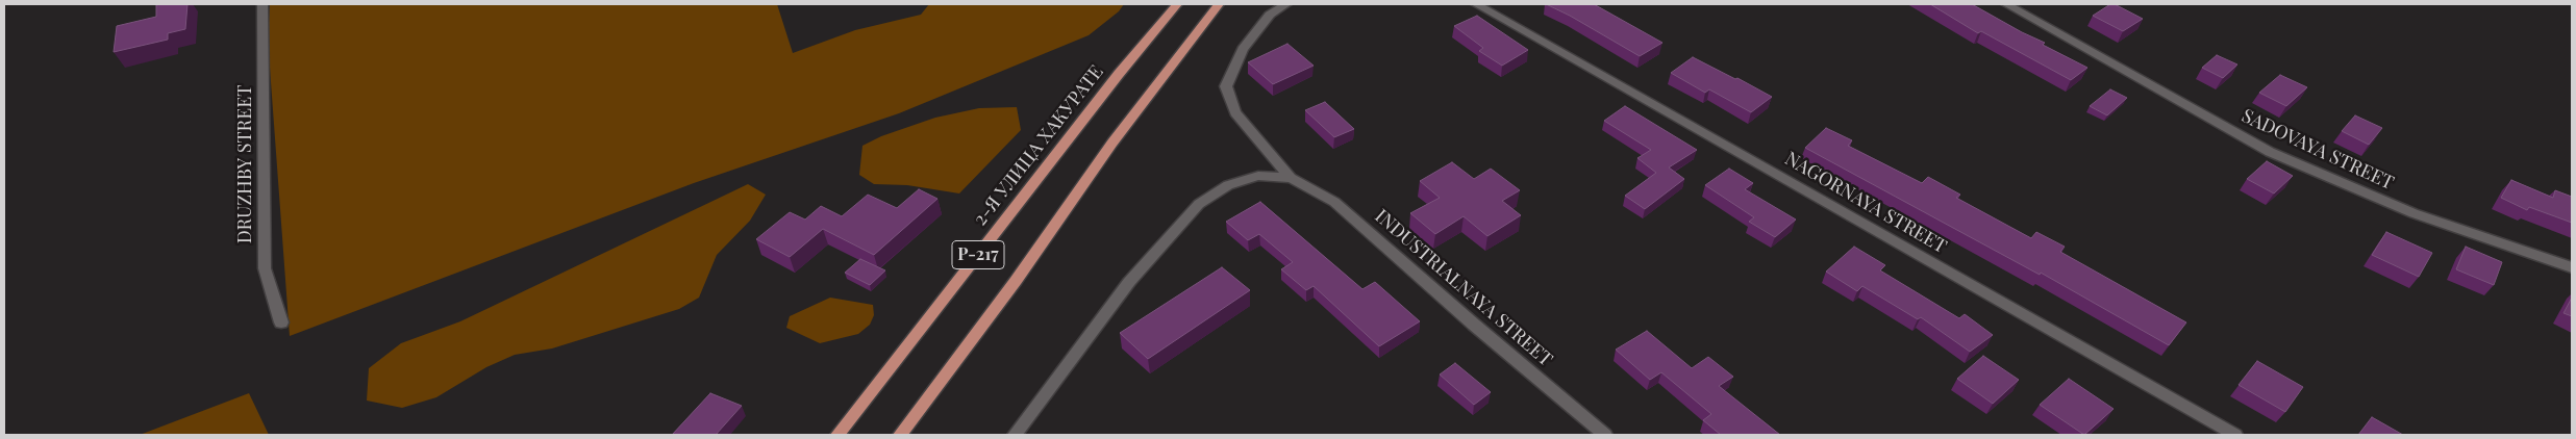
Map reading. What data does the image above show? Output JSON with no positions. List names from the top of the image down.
{
  "streets": {
    "main road": ["2-Я УЛИЦА ХАКУРАТЕ", "Р-217"],
    "street": [
      "SADOVAYA STREET",
      "DRUZHBY STREET",
      "NAGORNAYA STREET",
      "INDUSTRIALNAYA STREET"
    ]
  }
}
